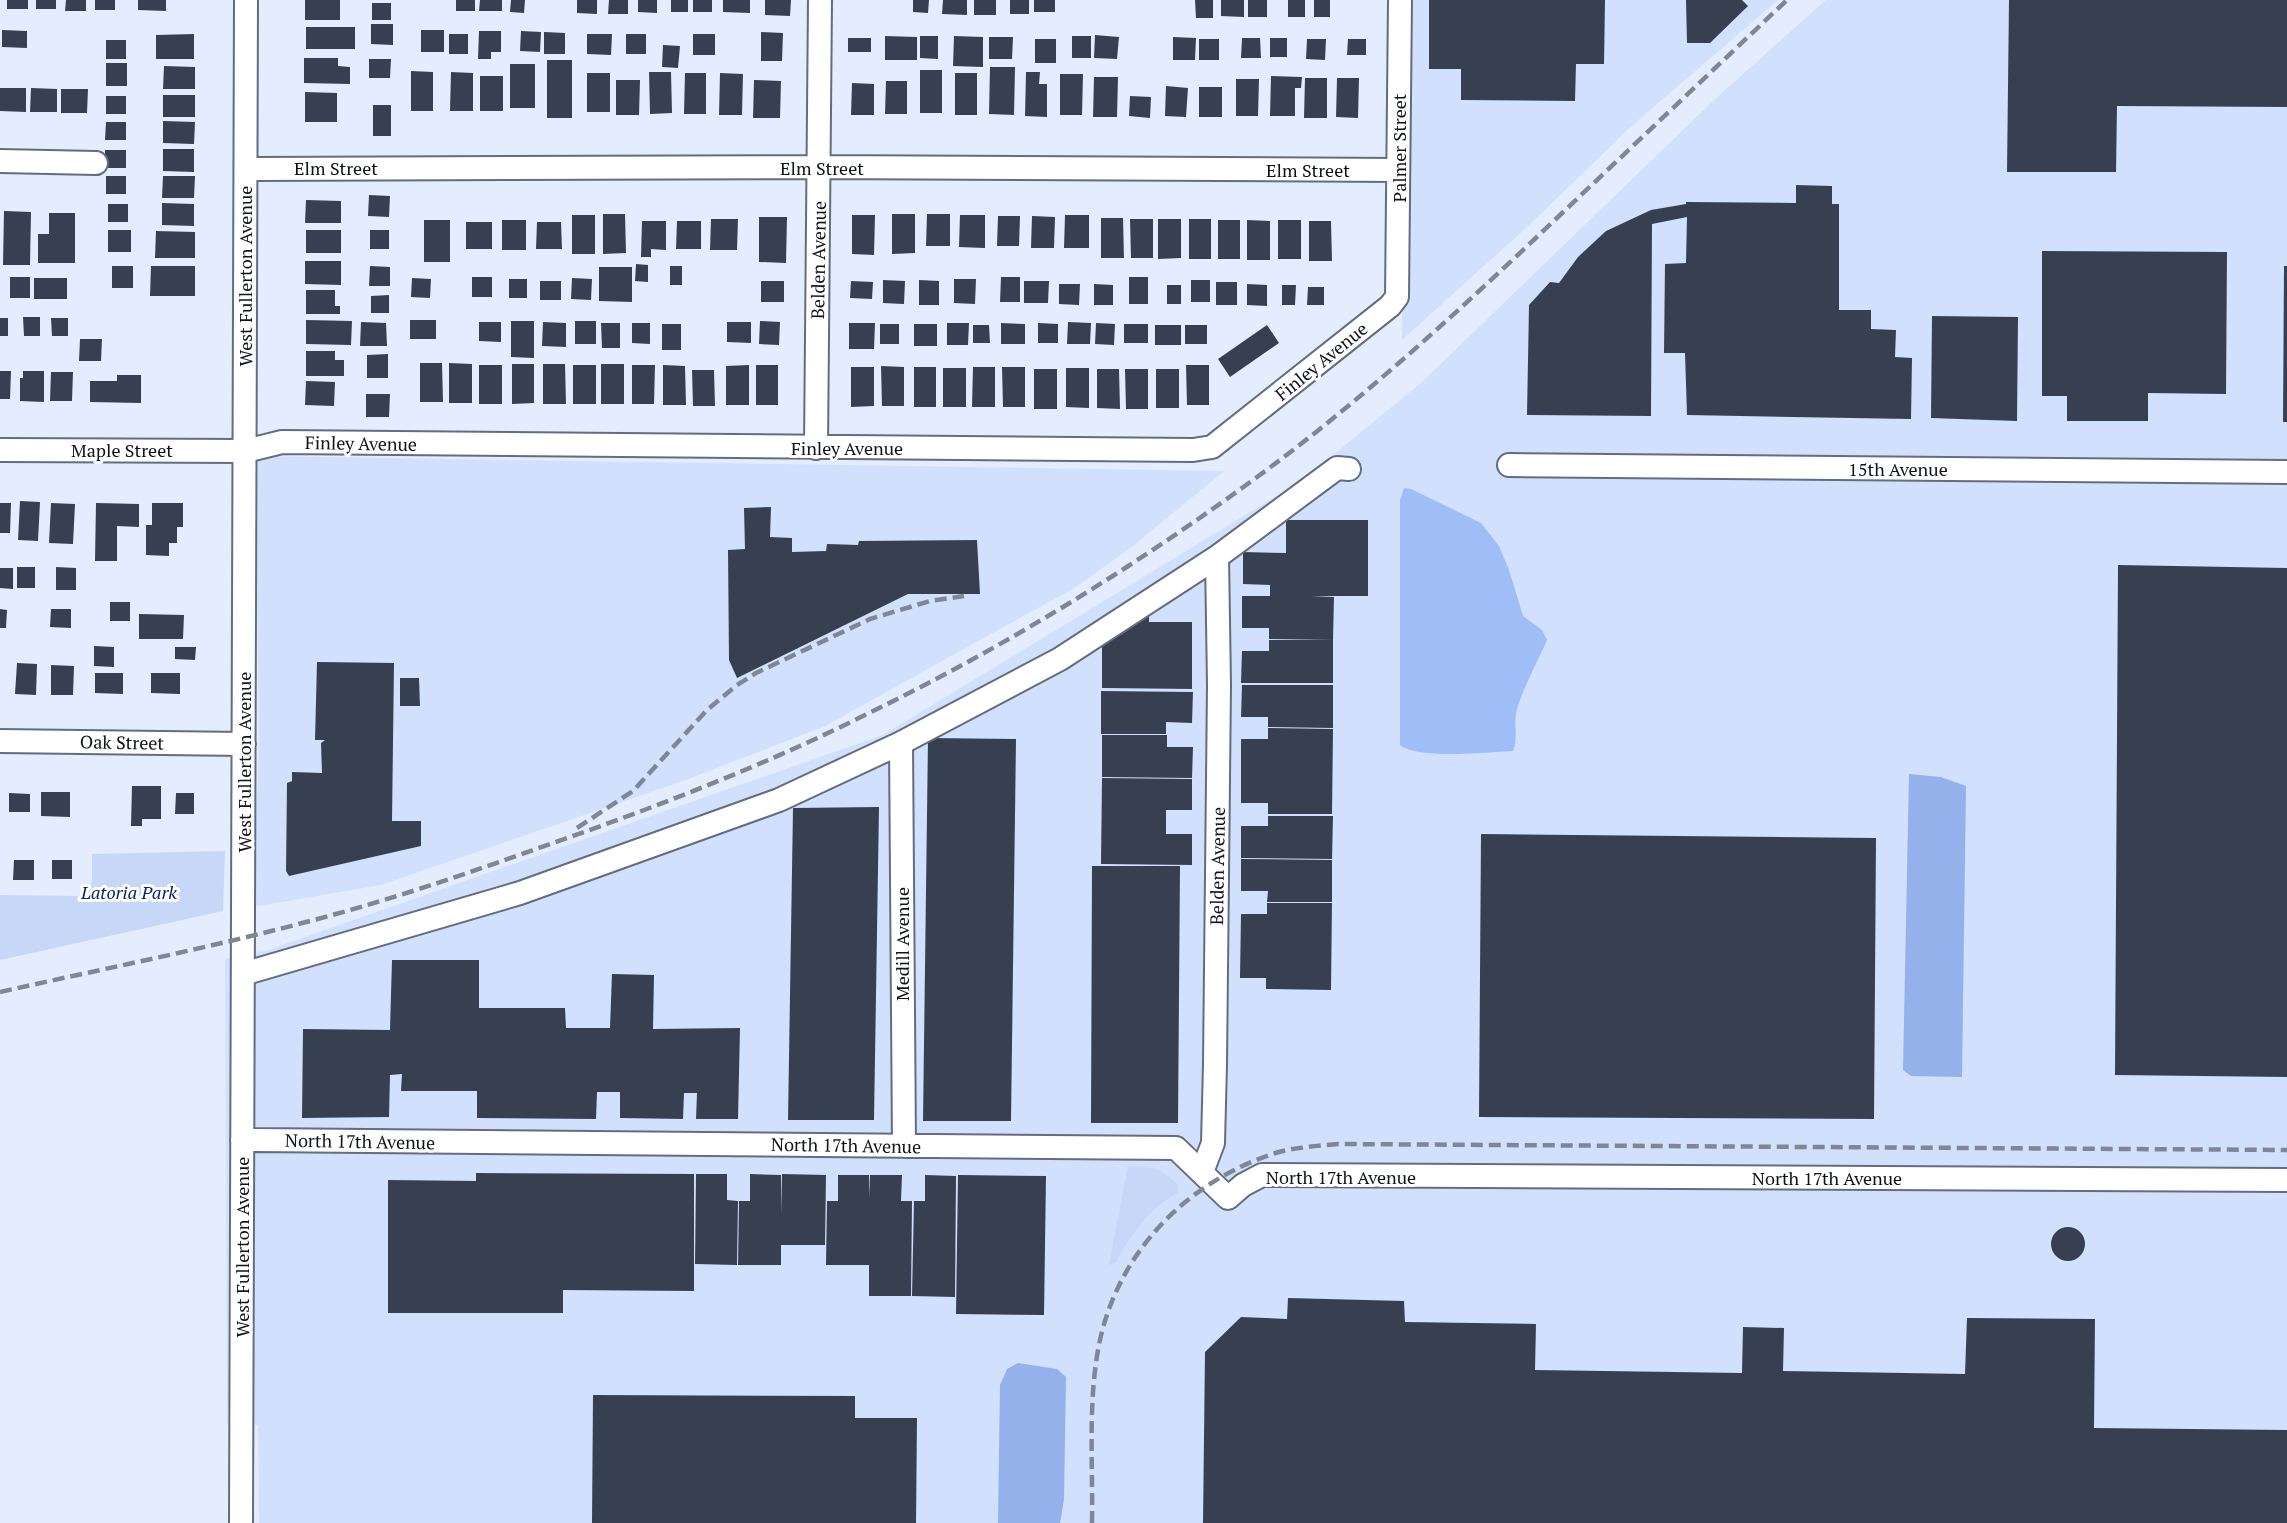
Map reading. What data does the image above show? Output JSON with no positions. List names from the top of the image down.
{
  "streets": {
    "street": [
      "Palmer Street",
      "Elm Street",
      "Belden Avenue",
      "West Fullerton Avenue",
      "Finley Avenue",
      "Maple Street",
      "15th Avenue",
      "Oak Street",
      "Medill Avenue",
      "North 17th Avenue"
    ]
  },
  "crossings": [
    ["Palmer Street", "Elm Street"],
    ["Palmer Street", "Finley Avenue"],
    ["Elm Street", "Belden Avenue"],
    ["Elm Street", "West Fullerton Avenue"],
    ["Belden Avenue", "Finley Avenue"],
    ["Belden Avenue", "North 17th Avenue"],
    ["West Fullerton Avenue", "Finley Avenue"],
    ["West Fullerton Avenue", "Maple Street"],
    ["West Fullerton Avenue", "Oak Street"],
    ["West Fullerton Avenue", "North 17th Avenue"],
    ["Finley Avenue", "Maple Street"],
    ["Medill Avenue", "North 17th Avenue"]
  ],
  "parks": ["Latoria Park"]
}
